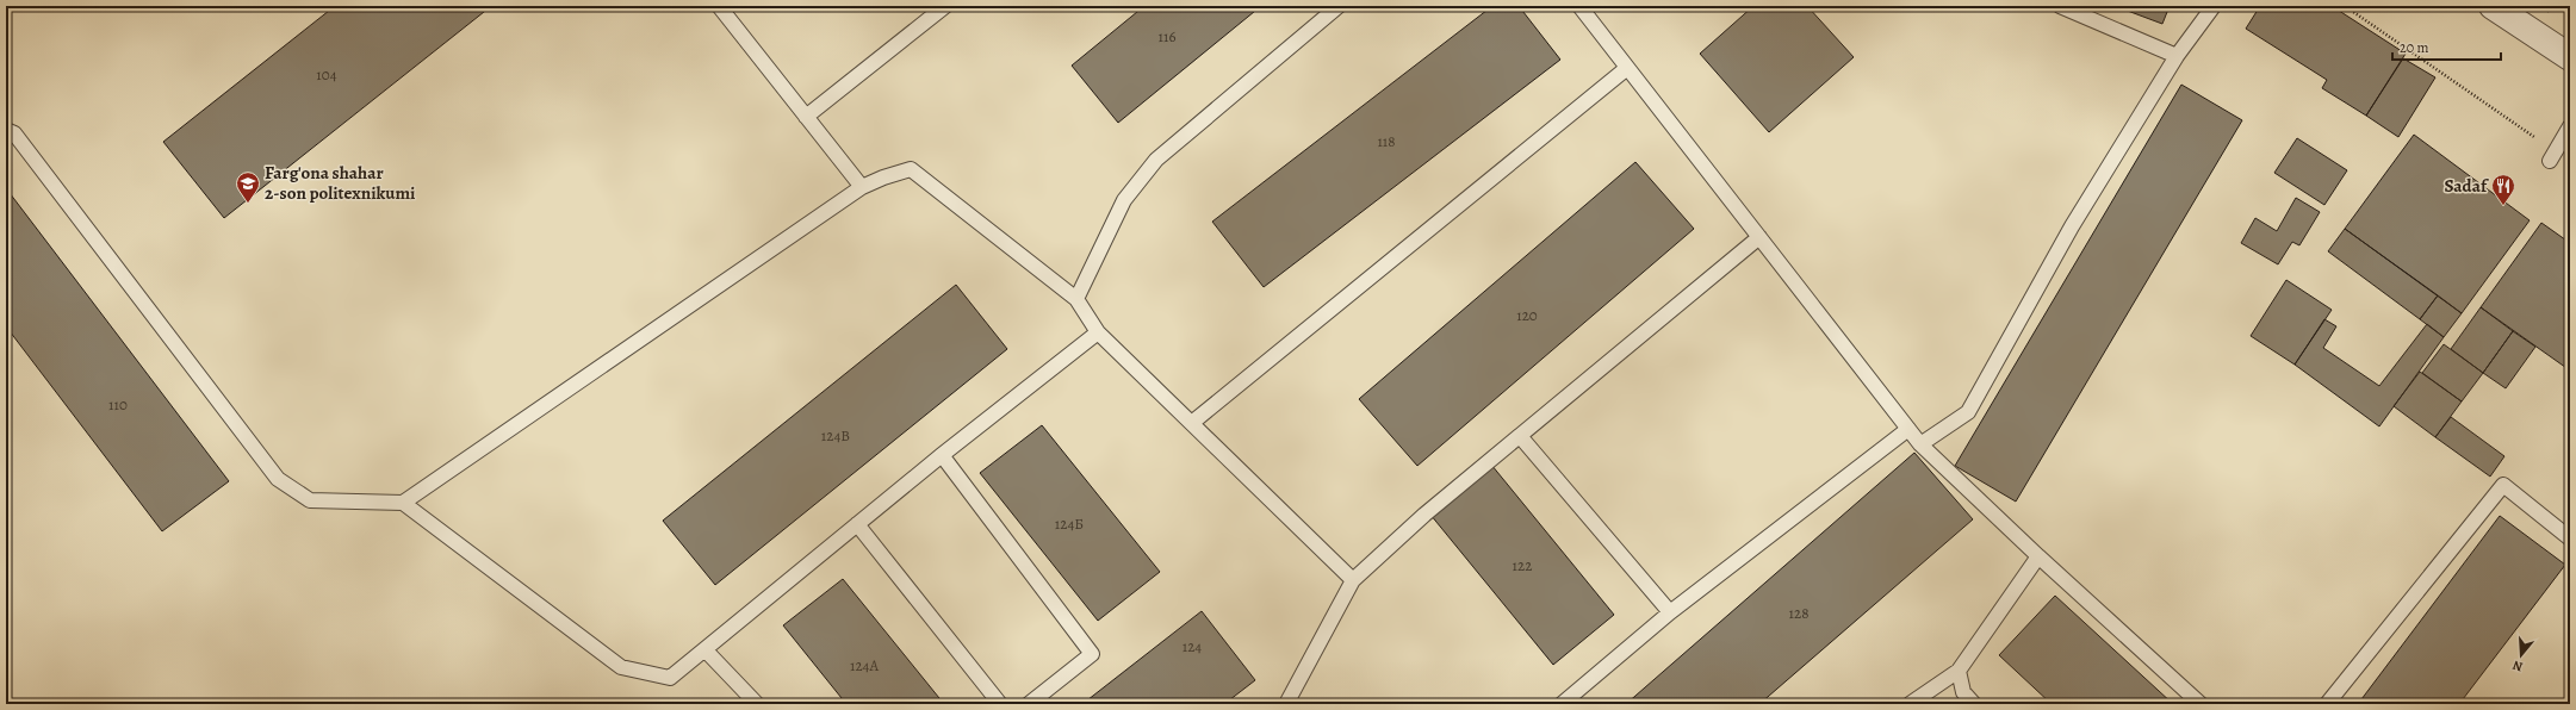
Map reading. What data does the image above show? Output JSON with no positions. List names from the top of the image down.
{
  "places": {
    "school or university": ["Farg'ona shahar 2-son politexnikumi"],
    "restaurant": ["Sadaf"]
  },
  "house_numbers": [
    "116",
    "104",
    "118",
    "120",
    "110",
    "124В",
    "124Б",
    "122",
    "128",
    "124",
    "124А"
  ],
  "scale_bar": "20 m",
  "north": "bottom"
}
